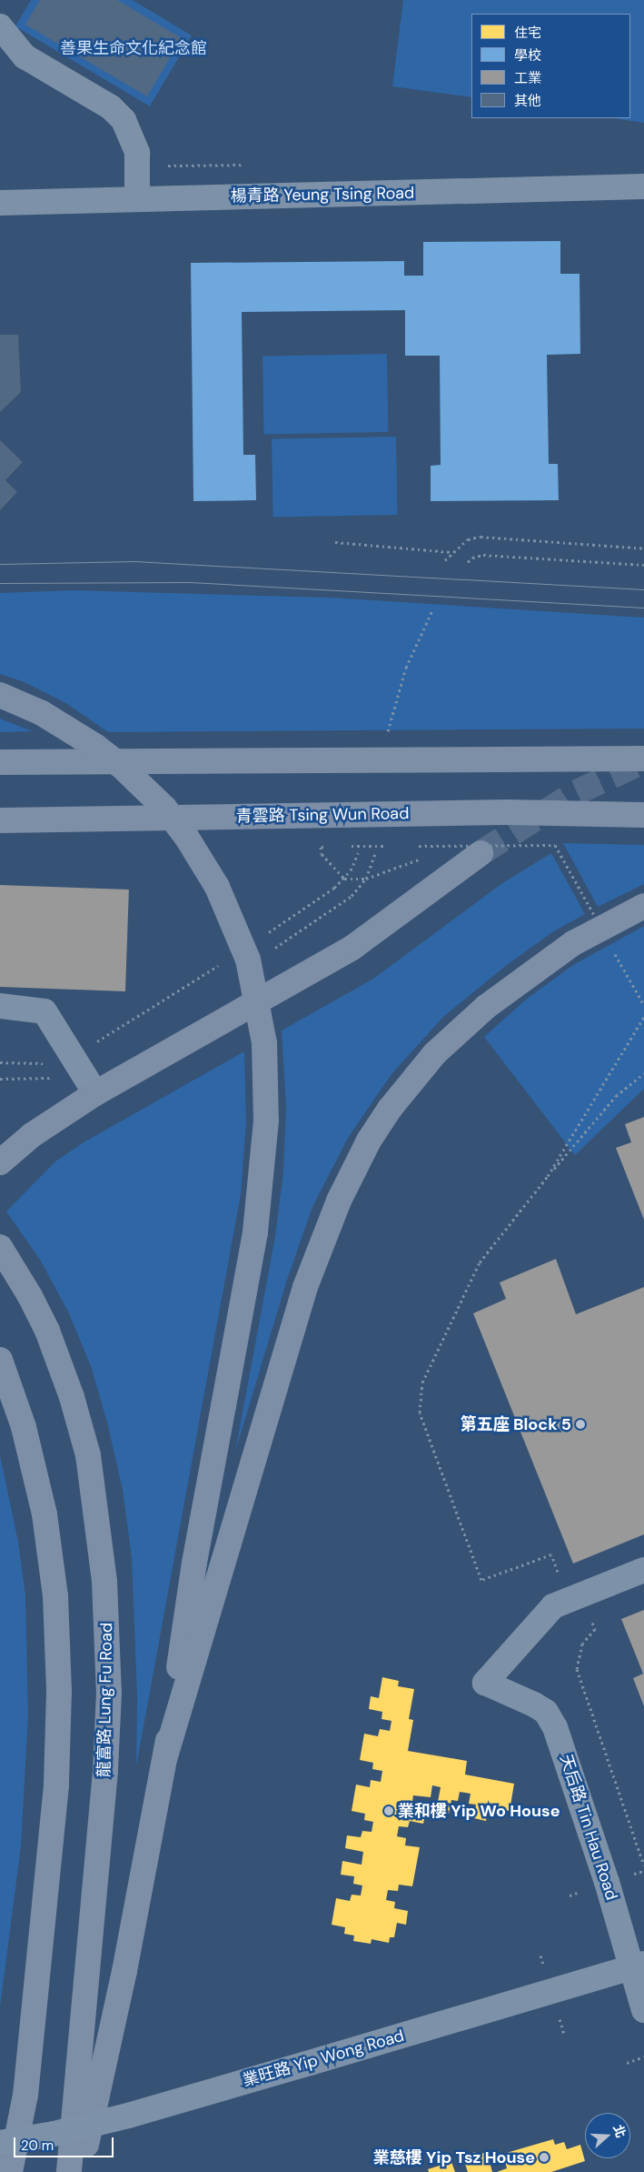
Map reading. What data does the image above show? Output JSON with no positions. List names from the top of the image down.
{
  "streets": {
    "main road": ["青雲路 Tsing Wun Road", "龍富路 Lung Fu Road"],
    "street": ["楊青路 Yeung Tsing Road", "天后路 Tin Hau Road", "業旺路 Yip Wong Road"]
  },
  "crossings": [
    ["天后路 Tin Hau Road", "業旺路 Yip Wong Road"]
  ],
  "parks": ["善果生命文化紀念館"],
  "places": ["第五座 Block 5", "業和樓 Yip Wo House", "業慈樓 Yip Tsz House"],
  "legend": [
    "住宅",
    "學校",
    "工業",
    "其他"
  ],
  "scale_bar": "20 m",
  "north": "right"
}
